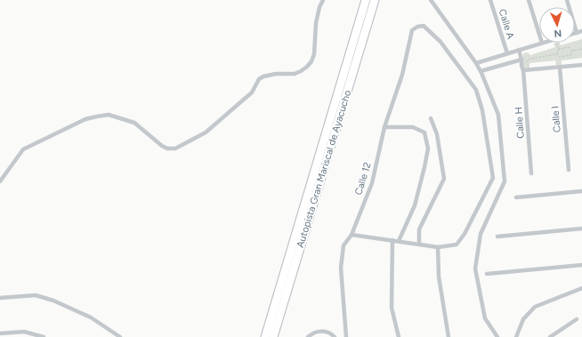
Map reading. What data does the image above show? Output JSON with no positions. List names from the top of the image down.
{
  "streets": {
    "highway": ["Autopista Gran Mariscal de Ayacucho"],
    "street": [
      "Calle A",
      "Calle I",
      "Calle H",
      "Calle 12"
    ]
  },
  "north": "bottom"
}
